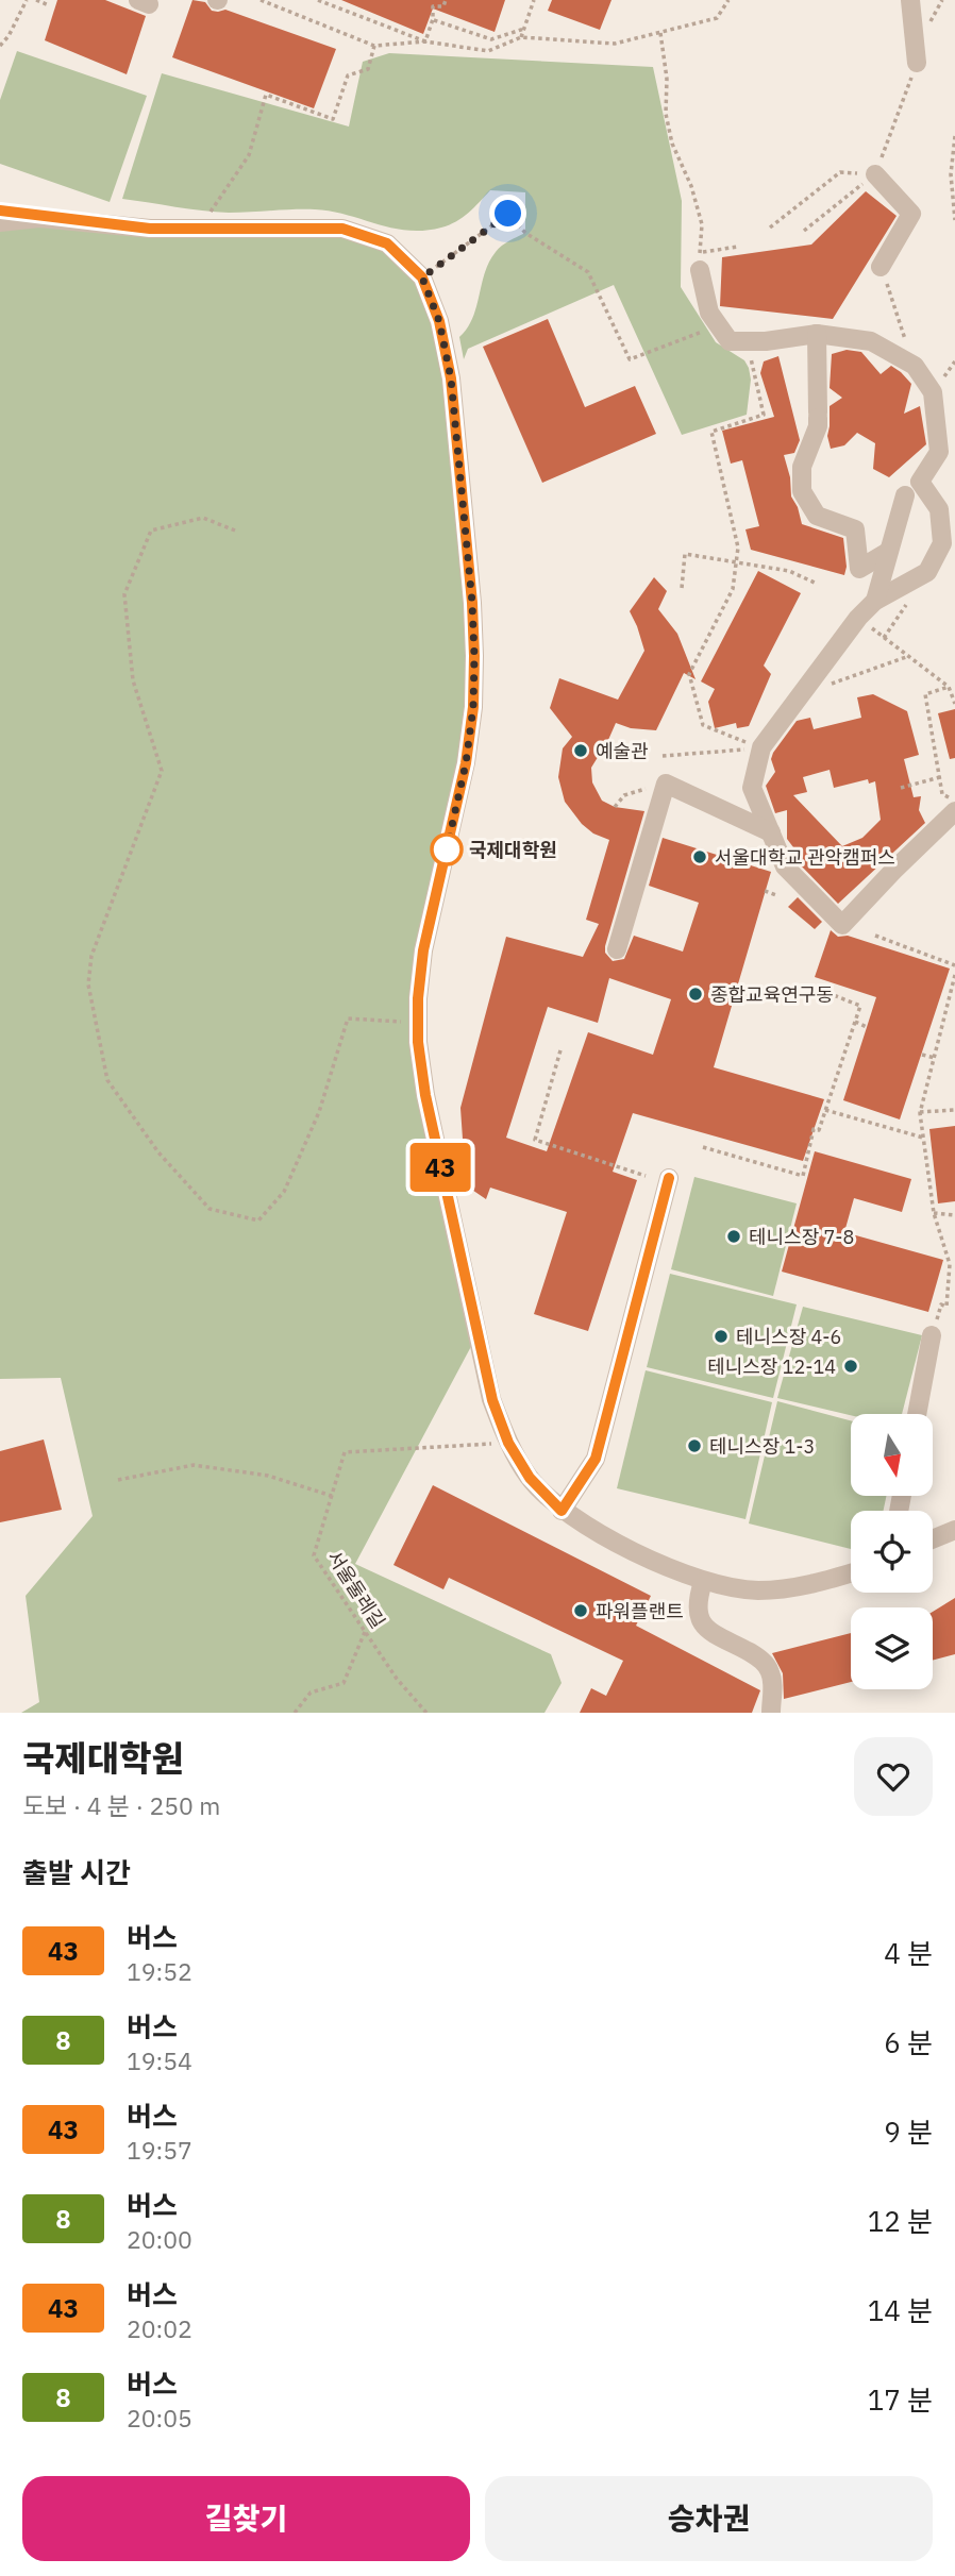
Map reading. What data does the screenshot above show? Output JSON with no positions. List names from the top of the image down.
{
  "streets": {
    "path": ["서울둘레길"]
  },
  "places": [
    "예술관",
    "국제대학원",
    "서울대학교 관악캠퍼스",
    "종합교육연구동",
    "테니스장 7-8",
    "테니스장 4-6",
    "테니스장 12-14",
    "테니스장 1-3",
    "파워플랜트"
  ],
  "lines": ["bus line 43"],
  "north": "bottom",
  "page": {
    "on_map": "43",
    "heading": [
      ["국제대학원", "도보 · 4 분 · 250 m"],
      "출발 시간"
    ],
    "list": [
      {
        "mark": "43",
        "name": "버스",
        "note": "19:52",
        "value": "4 분"
      },
      {
        "mark": "8",
        "name": "버스",
        "note": "19:54",
        "value": "6 분"
      },
      {
        "mark": "43",
        "name": "버스",
        "note": "19:57",
        "value": "9 분"
      },
      {
        "mark": "8",
        "name": "버스",
        "note": "20:00",
        "value": "12 분"
      },
      {
        "mark": "43",
        "name": "버스",
        "note": "20:02",
        "value": "14 분"
      },
      {
        "mark": "8",
        "name": "버스",
        "note": "20:05",
        "value": "17 분"
      }
    ],
    "buttons": ["길찾기", "승차권"]
  }
}
